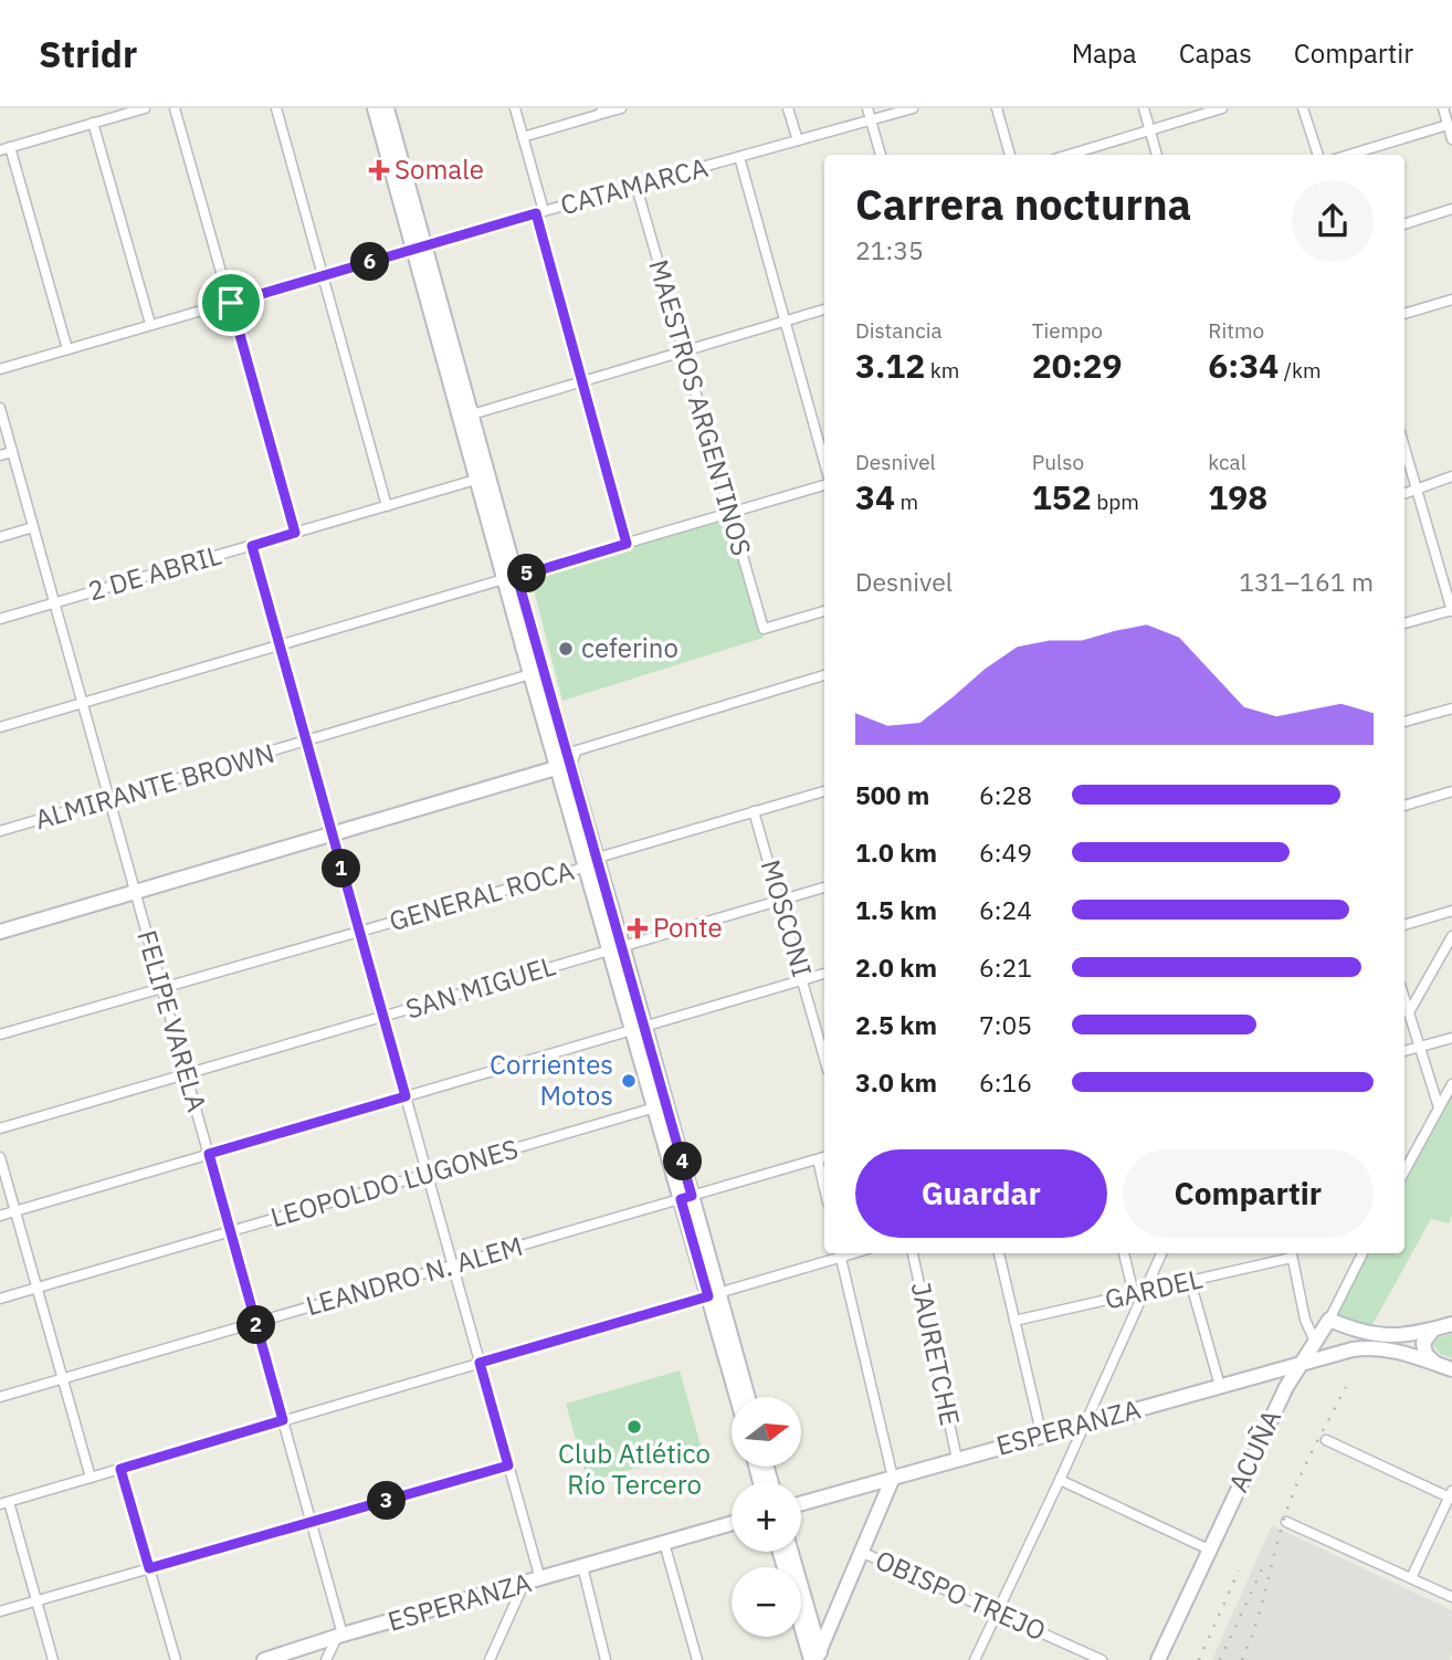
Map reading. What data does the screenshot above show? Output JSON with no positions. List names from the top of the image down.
{
  "streets": {
    "main road": ["ESPERANZA", "ACUÑA"],
    "street": [
      "CATAMARCA",
      "MAESTROS ARGENTINOS",
      "2 DE ABRIL",
      "ALMIRANTE BROWN",
      "GENERAL ROCA",
      "MOSCONI",
      "SAN MIGUEL",
      "FELIPE VARELA",
      "LEOPOLDO LUGONES",
      "LEANDRO N. ALEM",
      "GARDEL",
      "JAURETCHE",
      "OBISPO TREJO"
    ]
  },
  "crossings": [
    ["CATAMARCA", "MAESTROS ARGENTINOS"],
    ["2 DE ABRIL", "FELIPE VARELA"],
    ["ALMIRANTE BROWN", "FELIPE VARELA"],
    ["GENERAL ROCA", "MOSCONI"],
    ["GENERAL ROCA", "FELIPE VARELA"],
    ["MOSCONI", "SAN MIGUEL"],
    ["SAN MIGUEL", "FELIPE VARELA"],
    ["FELIPE VARELA", "LEOPOLDO LUGONES"],
    ["FELIPE VARELA", "LEANDRO N. ALEM"],
    ["FELIPE VARELA", "ESPERANZA"],
    ["JAURETCHE", "ESPERANZA"],
    ["ESPERANZA", "ACUÑA"]
  ],
  "places": {
    "health": ["Somale", "Ponte"],
    "other": ["ceferino", "Corrientes Motos", "Club Atlético Río Tercero"]
  },
  "north": "right",
  "page": {
    "header": "Stridr",
    "nav": ["Mapa", "Capas", "Compartir"],
    "heading": ["Carrera nocturna", "21:35"],
    "pins": [
      "6",
      "5",
      "1",
      "4",
      "2",
      "3"
    ],
    "stats": [
      ["Distancia", "3.12 km"],
      ["Tiempo", "20:29"],
      ["Ritmo", "6:34 /km"],
      ["Desnivel", "34 m"],
      ["Pulso", "152 bpm"],
      ["kcal", "198"]
    ],
    "chart": ["Desnivel", "131–161 m"],
    "list": [
      {
        "name": "500 m",
        "note": "6:28"
      },
      {
        "name": "1.0 km",
        "note": "6:49"
      },
      {
        "name": "1.5 km",
        "note": "6:24"
      },
      {
        "name": "2.0 km",
        "note": "6:21"
      },
      {
        "name": "2.5 km",
        "note": "7:05"
      },
      {
        "name": "3.0 km",
        "note": "6:16"
      }
    ],
    "buttons": ["Guardar", "Compartir"],
    "map_buttons": ["+", "−"]
  }
}
